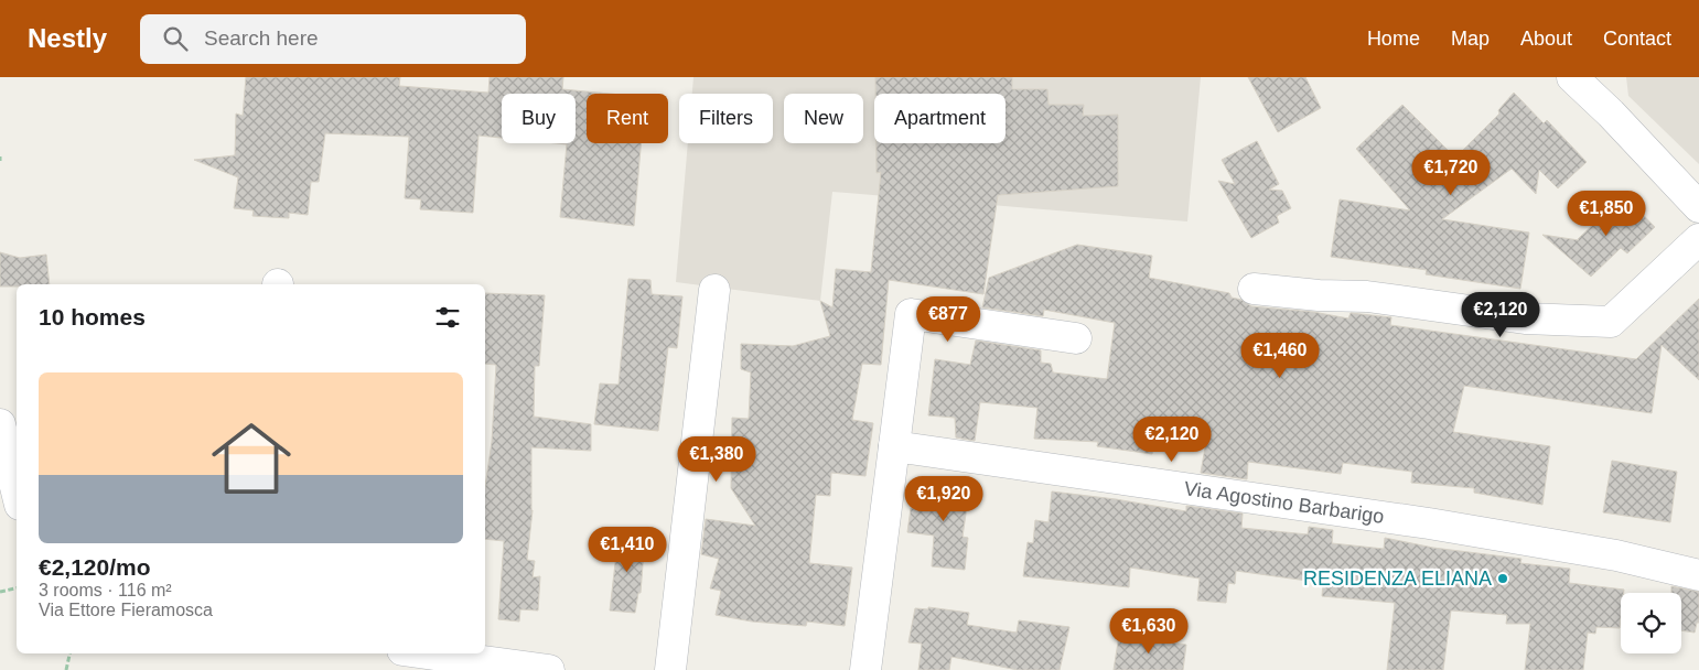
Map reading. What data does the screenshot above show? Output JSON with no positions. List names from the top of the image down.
{
  "streets": {
    "street": ["Via Agostino Barbarigo"]
  },
  "places": ["RESIDENZA ELIANA"],
  "page": {
    "header": "Nestly",
    "search": "Search here",
    "nav": [
      "Home",
      "Map",
      "About",
      "Contact"
    ],
    "chip": [
      "Buy",
      "Rent",
      "Filters",
      "New",
      "Apartment"
    ],
    "price": [
      "€1,720",
      "€1,850",
      "€2,120",
      "€877",
      "€1,460",
      "€2,120",
      "€1,380",
      "€1,920",
      "€1,410",
      "€1,630"
    ],
    "heading": "10 homes",
    "list": [
      {
        "name": "€2,120/mo",
        "note": "3 rooms · 116 m² · Via Ettore Fieramosca"
      }
    ]
  }
}
